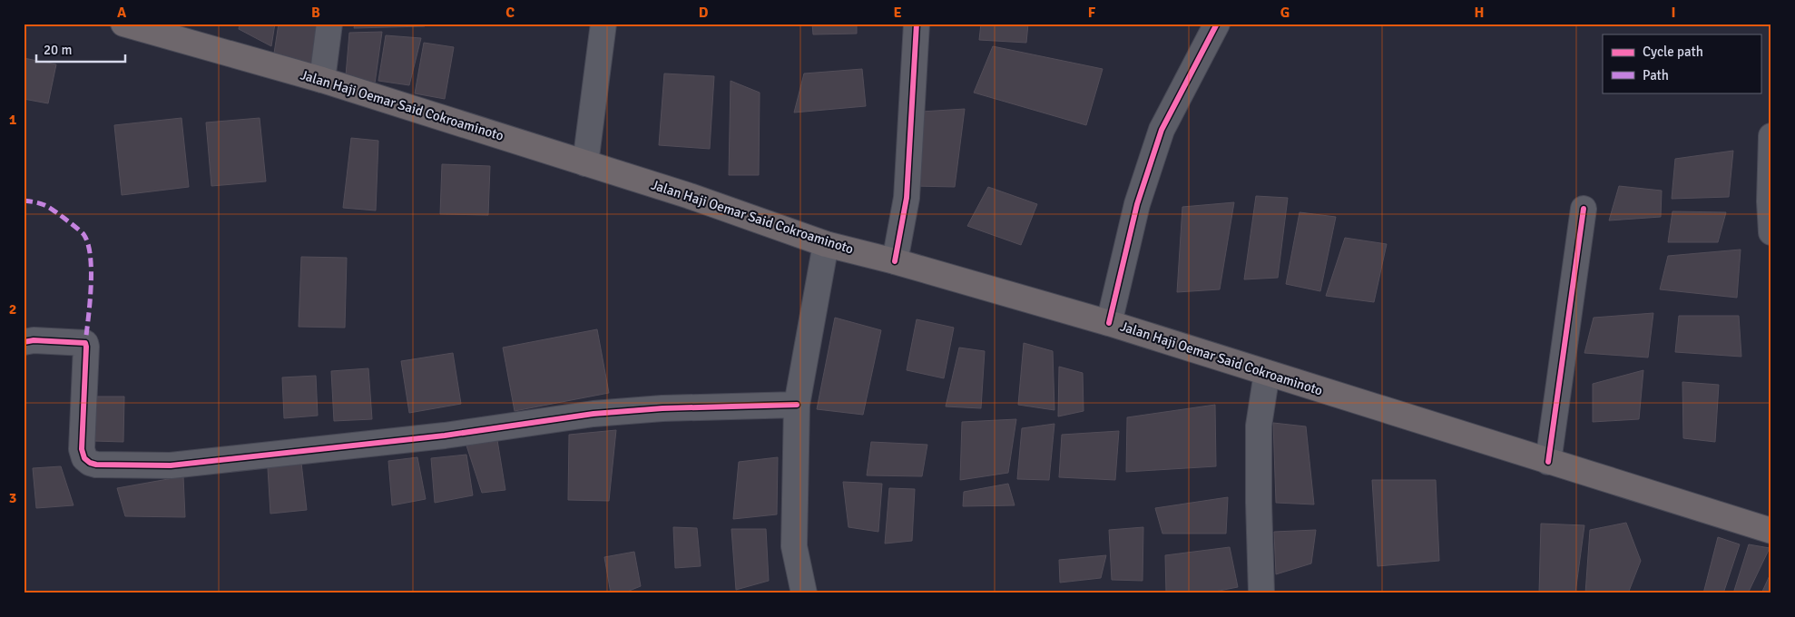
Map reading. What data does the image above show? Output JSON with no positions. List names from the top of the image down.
{
  "streets": {
    "highway": ["Jalan Haji Oemar Said Cokroaminoto"]
  },
  "legend": ["Cycle path", "Path"],
  "scale_bar": "20 m",
  "grid": {
    "columns": [
      "A",
      "B",
      "C",
      "D",
      "E",
      "F",
      "G",
      "H",
      "I"
    ],
    "rows": ["1", "2", "3"]
  }
}
